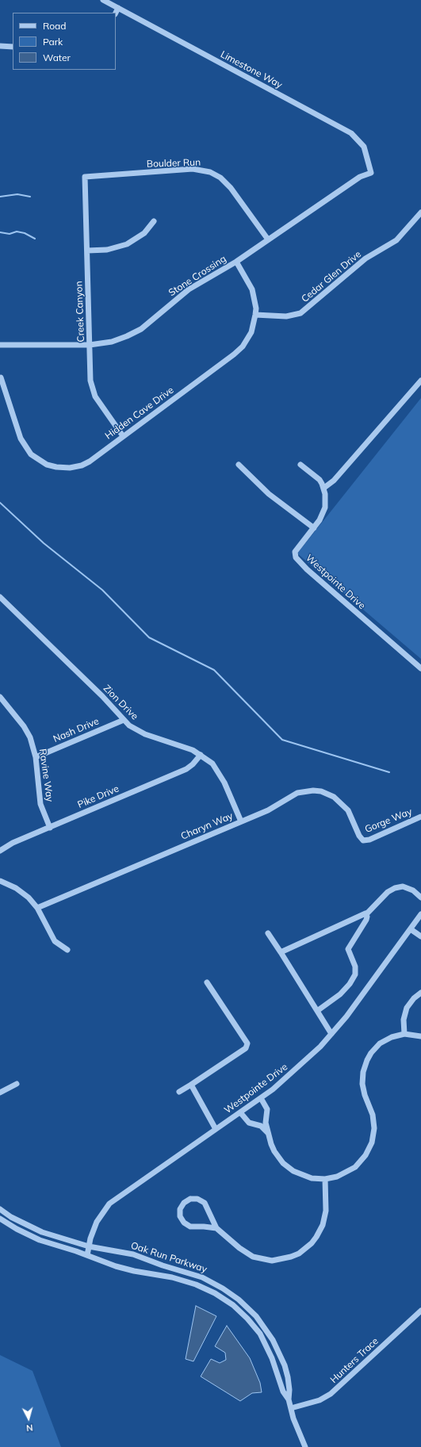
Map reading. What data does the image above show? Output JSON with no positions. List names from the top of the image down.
{
  "streets": {
    "street": [
      "Limestone Way",
      "Boulder Run",
      "Stone Crossing",
      "Cedar Glen Drive",
      "Creek Canyon",
      "Hidden Cave Drive",
      "Westpointe Drive",
      "Zion Drive",
      "Nash Drive",
      "Ravine Way",
      "Pike Drive",
      "Gorge Way",
      "Charyn Way",
      "Oak Run Parkway",
      "Hunters Trace"
    ]
  },
  "crossings": [
    ["Limestone Way", "Stone Crossing"],
    ["Boulder Run", "Stone Crossing"],
    ["Boulder Run", "Creek Canyon"],
    ["Stone Crossing", "Creek Canyon"],
    ["Stone Crossing", "Hidden Cave Drive"],
    ["Cedar Glen Drive", "Hidden Cave Drive"],
    ["Creek Canyon", "Hidden Cave Drive"],
    ["Westpointe Drive", "Oak Run Parkway"],
    ["Zion Drive", "Nash Drive"],
    ["Zion Drive", "Pike Drive"],
    ["Zion Drive", "Charyn Way"],
    ["Nash Drive", "Ravine Way"],
    ["Ravine Way", "Pike Drive"],
    ["Gorge Way", "Charyn Way"],
    ["Oak Run Parkway", "Hunters Trace"]
  ],
  "legend": ["Road", "Park", "Water"],
  "north": "bottom"
}
